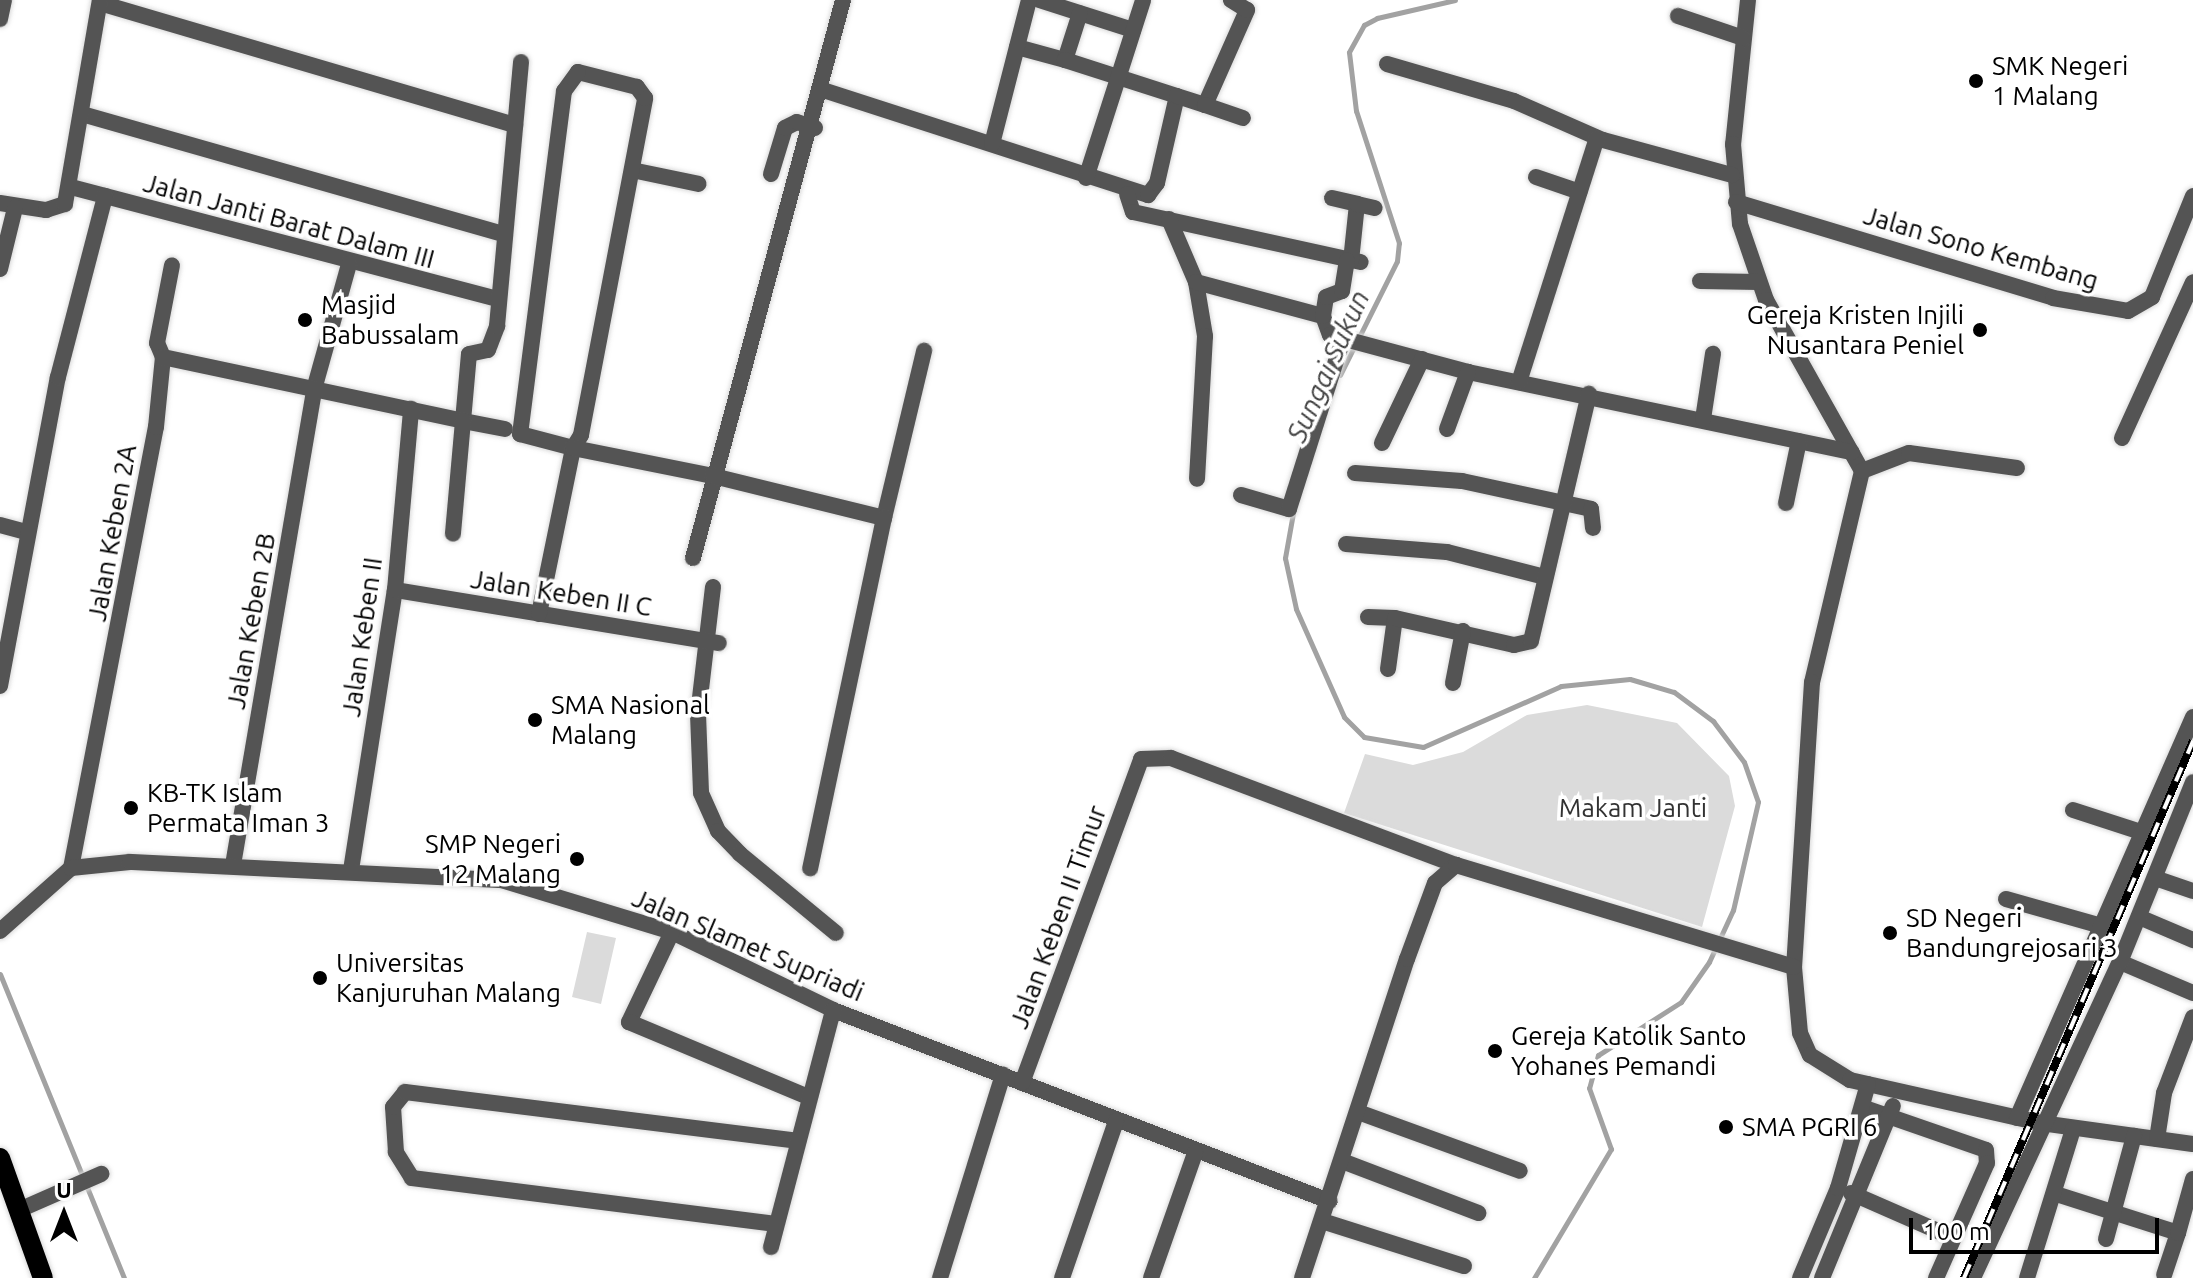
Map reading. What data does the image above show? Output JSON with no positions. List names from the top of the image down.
{
  "streets": {
    "street": [
      "Jalan Janti Barat Dalam III",
      "Jalan Sono Kembang",
      "Jalan Keben 2A",
      "Jalan Keben II C",
      "Jalan Keben 2B",
      "Jalan Keben II",
      "Jalan Keben II Timur",
      "Jalan Slamet Supriadi"
    ]
  },
  "crossings": [
    ["Jalan Janti Barat Dalam III", "Jalan Keben 2B"],
    ["Jalan Keben 2A", "Jalan Slamet Supriadi"],
    ["Jalan Keben II C", "Jalan Keben II"],
    ["Jalan Keben 2B", "Jalan Slamet Supriadi"],
    ["Jalan Keben II", "Jalan Slamet Supriadi"],
    ["Jalan Keben II Timur", "Jalan Slamet Supriadi"]
  ],
  "water": ["Sungai Sukun"],
  "parks": ["Makam Janti"],
  "places": [
    "SMK Negeri 1 Malang",
    "Masjid Babussalam",
    "Gereja Kristen Injili Nusantara Peniel",
    "SMA Nasional Malang",
    "KB-TK Islam Permata Iman 3",
    "SMP Negeri 12 Malang",
    "SD Negeri Bandungrejosari 3",
    "Universitas Kanjuruhan Malang",
    "Gereja Katolik Santo Yohanes Pemandi",
    "SMA PGRI 6"
  ],
  "scale_bar": "100 m",
  "north": "top"
}
